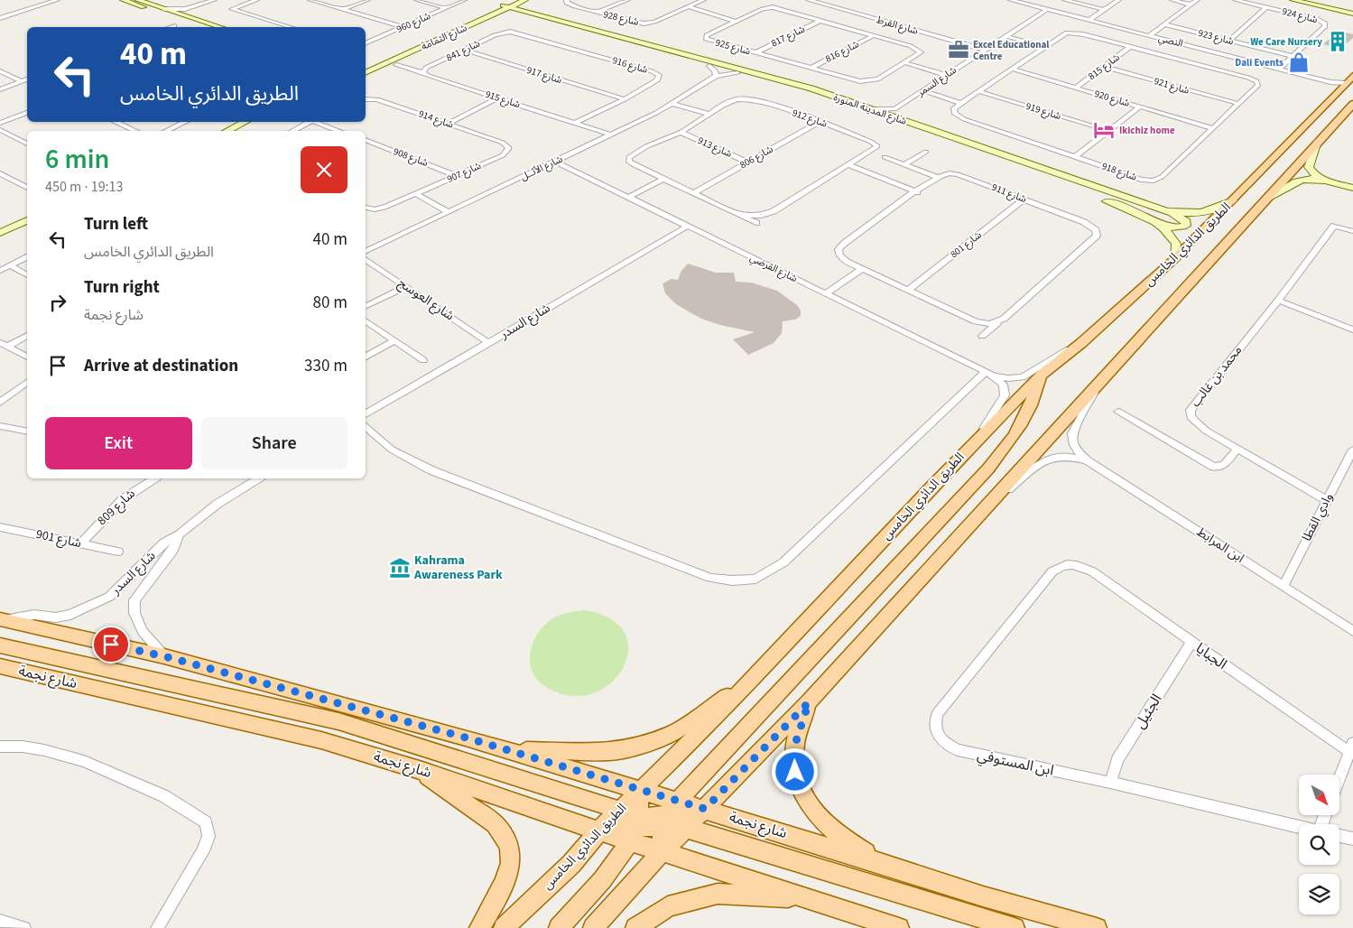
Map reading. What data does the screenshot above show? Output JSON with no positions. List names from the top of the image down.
{
  "streets": {
    "main road": ["الطريق الدائري الخامس", "شارع نجمة"],
    "street": [
      "شارع 924",
      "شارع 928",
      "شارع 960",
      "شارع القرط",
      "شارع 817",
      "شارع الثمامة",
      "شارع 923",
      "النصي",
      "شارع 925",
      "شارع 841",
      "شارع 816",
      "شارع 916",
      "شارع 815",
      "شارع 917",
      "شارع السمر",
      "شارع 921",
      "شارع 920",
      "شارع 915",
      "شارع المدينة المنورة",
      "شارع 919",
      "شارع 912",
      "شارع 914",
      "شارع 913",
      "شارع 908",
      "شارع 806",
      "شارع الأثــل",
      "شارع 918",
      "شارع 907",
      "شارع 911",
      "شارع 801",
      "شارع القرضي",
      "شارع العوسج",
      "شارع السدر",
      "محمد بن غالب",
      "شارع 809",
      "وادي القطا",
      "شارع 901",
      "ابن المرابط",
      "الجبايا",
      "الجثيل",
      "ابن المستوفي"
    ]
  },
  "crossings": [
    ["شارع 924", "شارع 923"],
    ["شارع 924", "النصي"],
    ["شارع القرط", "شارع السمر"],
    ["شارع 817", "شارع 925"],
    ["شارع الثمامة", "شارع المدينة المنورة"],
    ["النصي", "شارع السمر"],
    ["النصي", "الطريق الدائري الخامس"],
    ["شارع 925", "شارع 816"],
    ["شارع 841", "شارع 916"],
    ["شارع 841", "شارع 917"],
    ["شارع 841", "شارع 915"],
    ["شارع 916", "شارع 917"],
    ["شارع 916", "شارع 915"],
    ["شارع 815", "شارع 921"],
    ["شارع 815", "شارع 920"],
    ["شارع 815", "شارع 918"],
    ["شارع 921", "شارع 918"],
    ["شارع 920", "شارع 918"],
    ["شارع 915", "شارع الأثــل"],
    ["شارع المدينة المنورة", "شارع الأثــل"],
    ["شارع المدينة المنورة", "الطريق الدائري الخامس"],
    ["شارع 919", "شارع 918"],
    ["شارع 912", "شارع 913"],
    ["شارع 912", "شارع 806"],
    ["شارع 914", "شارع 907"],
    ["شارع 913", "شارع 806"],
    ["شارع 908", "شارع 907"],
    ["شارع الأثــل", "شارع القرضي"],
    ["شارع 911", "شارع 801"],
    ["الطريق الدائري الخامس", "شارع القرضي"],
    ["الطريق الدائري الخامس", "ابن المرابط"],
    ["الطريق الدائري الخامس", "شارع نجمة"],
    ["شارع القرضي", "شارع السدر"],
    ["شارع العوسج", "شارع السدر"],
    ["محمد بن غالب", "وادي القطا"],
    ["شارع 809", "شارع 901"],
    ["وادي القطا", "ابن المرابط"],
    ["الجبايا", "الجثيل"],
    ["الجبايا", "ابن المستوفي"],
    ["الجثيل", "ابن المستوفي"]
  ],
  "places": {
    "building": ["We Care Nursery"],
    "office": ["Excel Educational Centre"],
    "shop": ["Dali Events"],
    "hotel": ["Ikichiz home"],
    "museum": ["Kahrama Awareness Park"]
  },
  "north": "bottom right",
  "page": {
    "turn": ["40 m", "الطريق الدائري الخامس"],
    "heading": ["6 min", "450 m · 19:13"],
    "list": [
      {
        "name": "Turn left",
        "note": "الطريق الدائري الخامس",
        "value": "40 m"
      },
      {
        "name": "Turn right",
        "note": "شارع نجمة",
        "value": "80 m"
      },
      {
        "name": "Arrive at destination",
        "value": "330 m"
      }
    ],
    "buttons": ["Exit", "Share"]
  }
}
